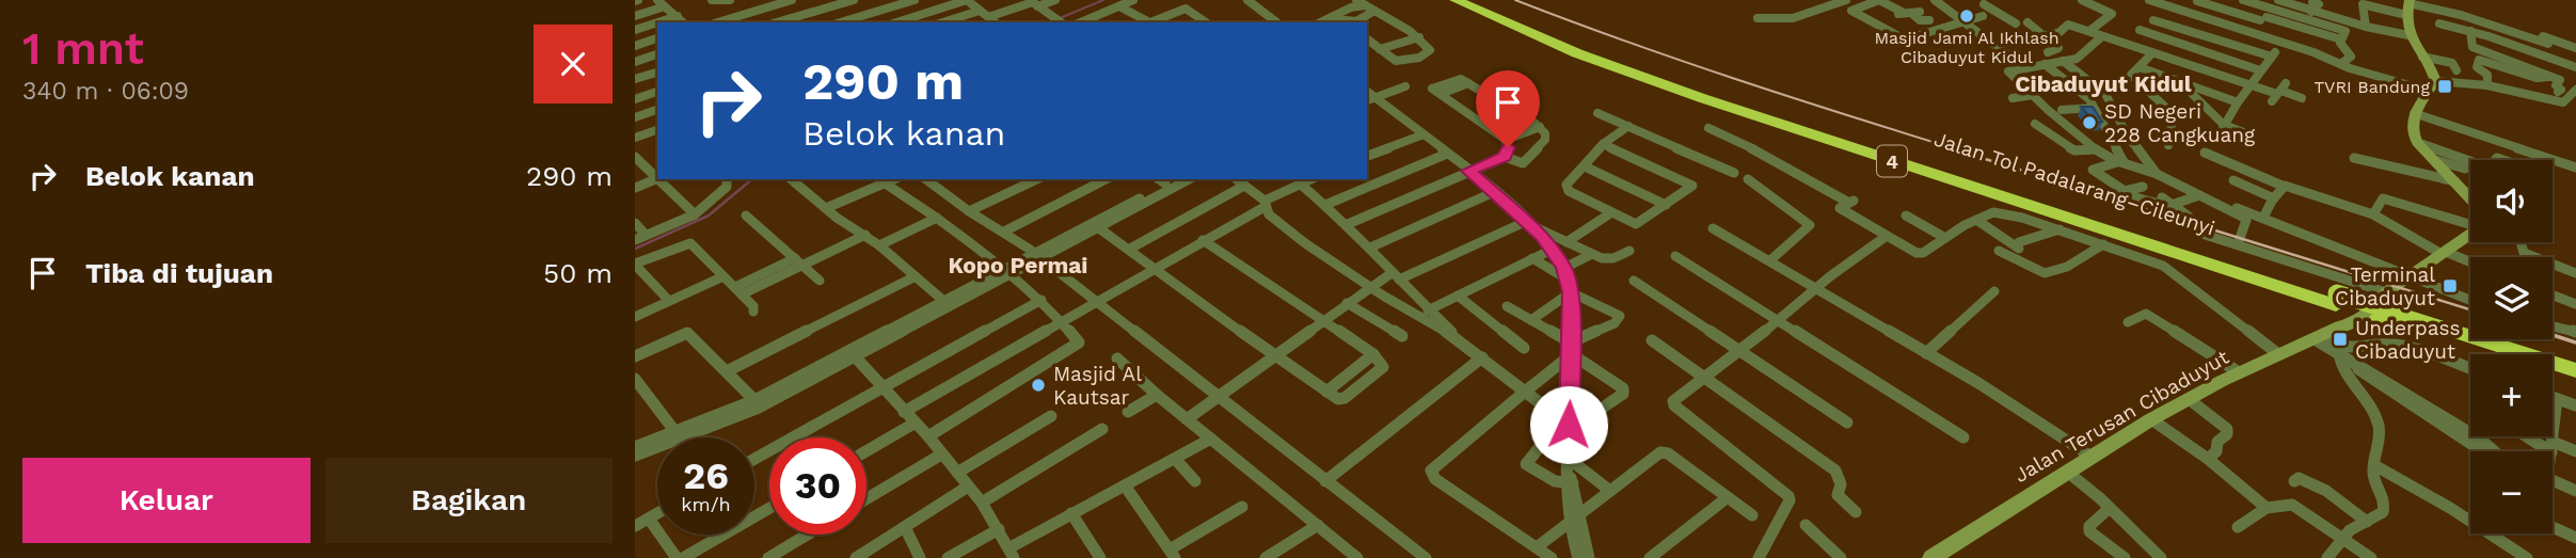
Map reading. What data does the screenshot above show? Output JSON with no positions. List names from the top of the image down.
{
  "streets": {
    "highway": ["4", "Jalan Tol Padalarang–Cileunyi"],
    "main road": ["Jalan Terusan Cibaduyut"]
  },
  "crossings": [
    ["Jalan Tol Padalarang–Cileunyi", "Jalan Terusan Cibaduyut"]
  ],
  "districts": ["Cibaduyut Kidul", "Kopo Permai"],
  "places": {
    "other": ["Masjid Jami Al Ikhlash Cibaduyut Kidul", "SD Negeri 228 Cangkuang", "Masjid Al Kautsar"],
    "transit": ["TVRI Bandung", "Terminal Cibaduyut", "Underpass Cibaduyut"]
  },
  "page": {
    "heading": ["1 mnt", "340 m · 06:09"],
    "turn": ["290 m", "Belok kanan"],
    "list": [
      {
        "name": "Belok kanan",
        "value": "290 m"
      },
      {
        "name": "Tiba di tujuan",
        "value": "50 m"
      }
    ],
    "map_buttons": ["+", "−"],
    "speed": "26 km/h",
    "limit": "30",
    "buttons": ["Keluar", "Bagikan"]
  }
}
